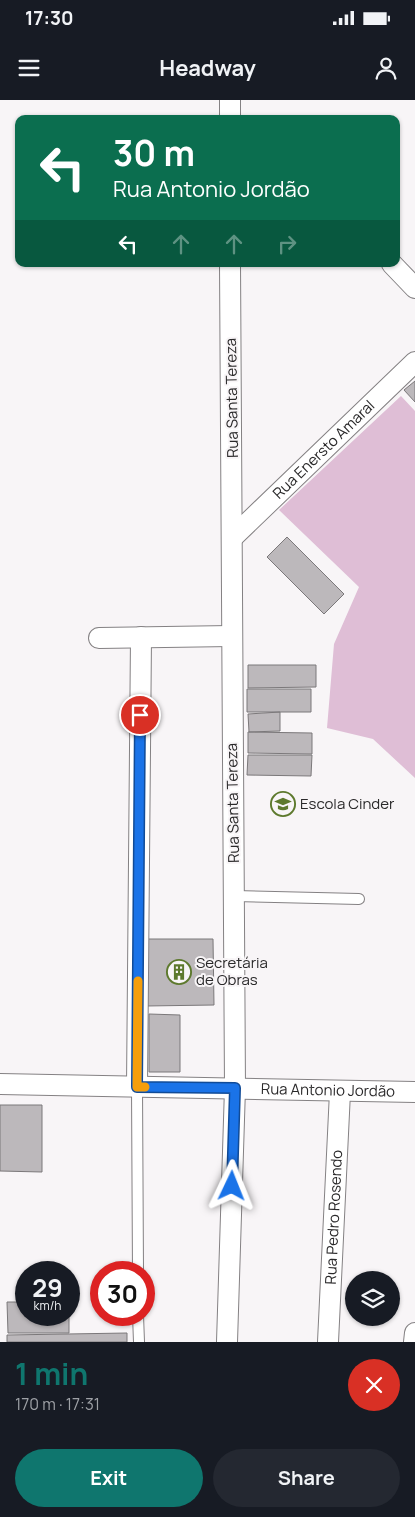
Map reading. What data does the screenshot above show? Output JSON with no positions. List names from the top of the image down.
{
  "streets": {
    "street": [
      "Rua Santa Tereza",
      "Rua Enersto Amaral",
      "Rua Antonio Jordão",
      "Rua Pedro Rosendo"
    ]
  },
  "crossings": [
    ["Rua Santa Tereza", "Rua Enersto Amaral"],
    ["Rua Santa Tereza", "Rua Antonio Jordão"],
    ["Rua Antonio Jordão", "Rua Pedro Rosendo"]
  ],
  "places": {
    "school or university": ["Escola Cinder"],
    "building": ["Secretária de Obras"]
  },
  "page": {
    "status": "17:30",
    "header": "Headway",
    "turn": ["30 m", "Rua Antonio Jordão"],
    "speed": "29 km/h",
    "limit": "30",
    "heading": ["1 min", "170 m · 17:31"],
    "buttons": ["Exit", "Share"]
  }
}
